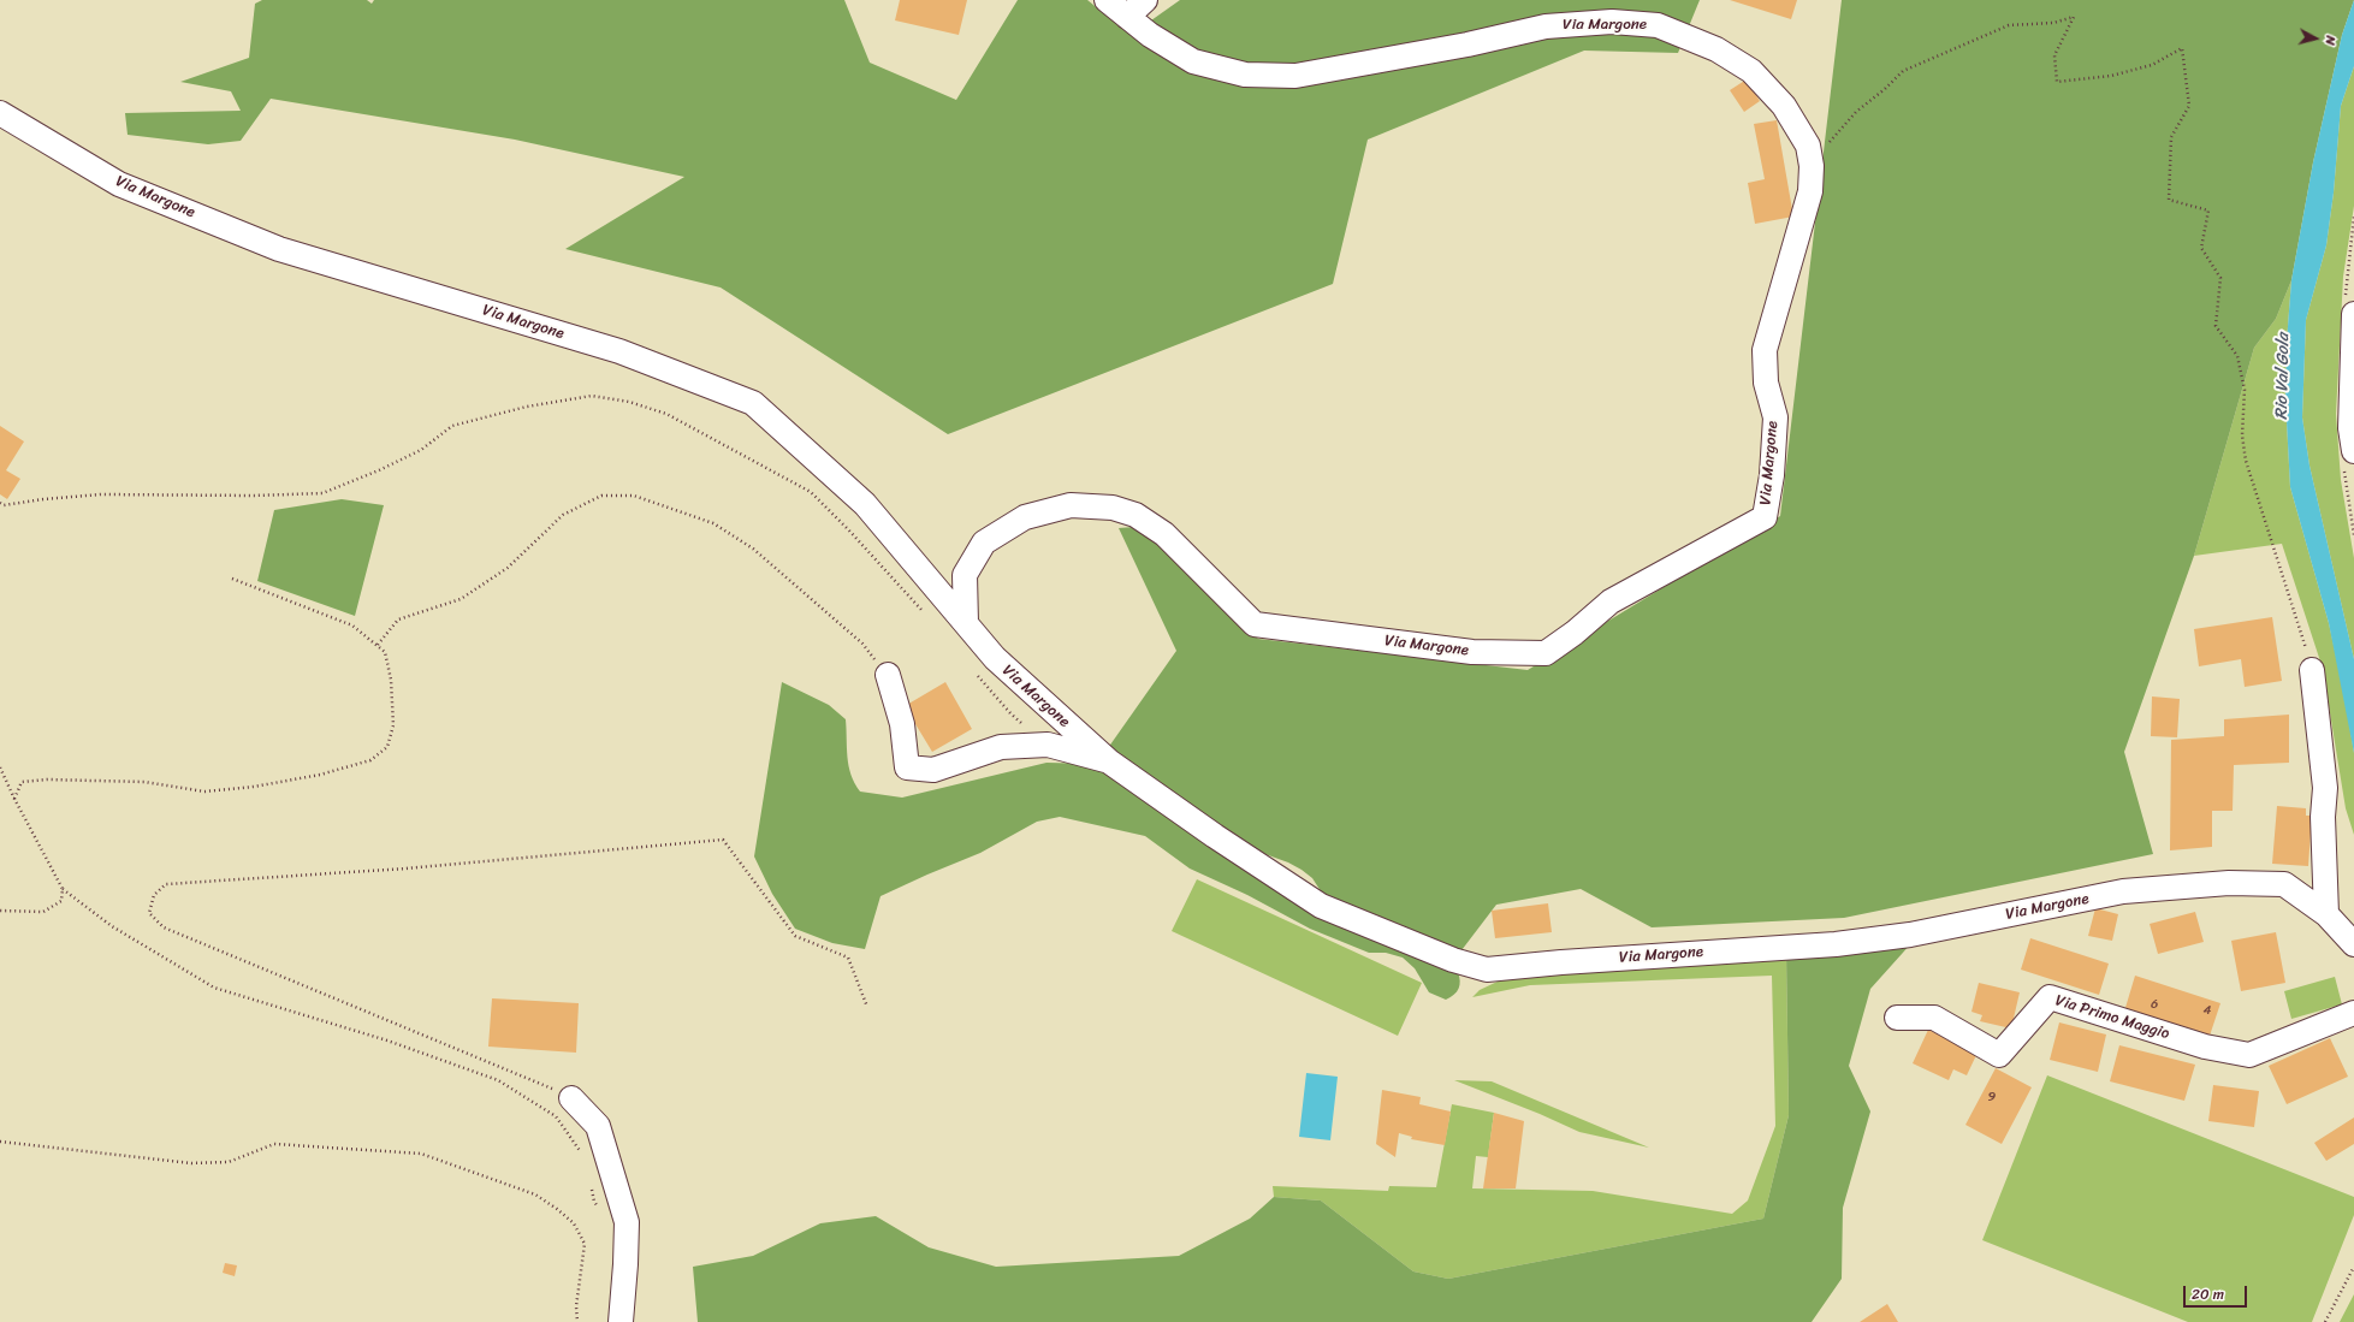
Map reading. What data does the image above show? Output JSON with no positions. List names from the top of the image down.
{
  "streets": {
    "street": ["Via Margone", "Via Primo Maggio"]
  },
  "water": ["Rio Val Gola"],
  "house_numbers": ["6", "4", "9"],
  "scale_bar": "20 m",
  "north": "right"
}
